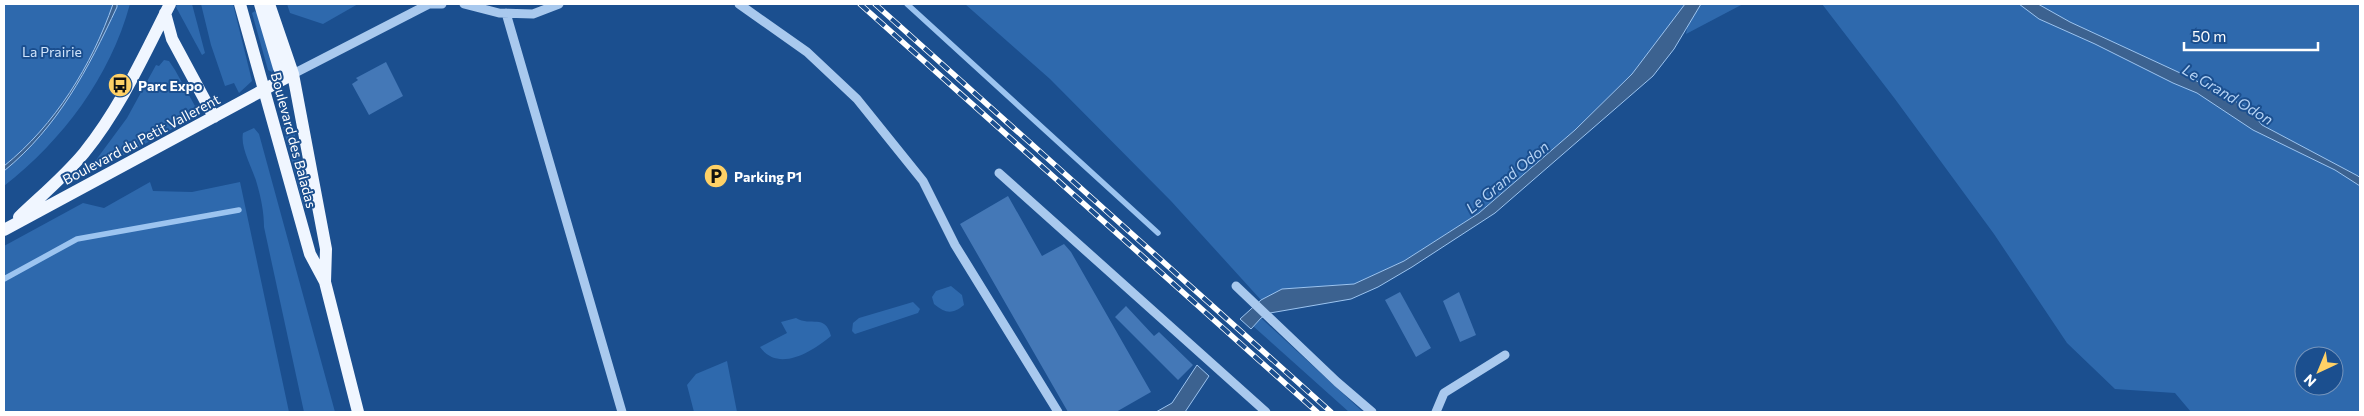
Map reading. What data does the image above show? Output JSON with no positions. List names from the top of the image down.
{
  "streets": {
    "main road": ["Boulevard du Petit Vallerent", "Boulevard des Baladas"]
  },
  "crossings": [
    ["Boulevard du Petit Vallerent", "Boulevard des Baladas"]
  ],
  "water": ["Le Grand Odon"],
  "parks": ["La Prairie"],
  "places": {
    "bus stop": ["Parc Expo"],
    "parking": ["Parking P1"]
  },
  "scale_bar": "50 m",
  "north": "bottom left"
}
